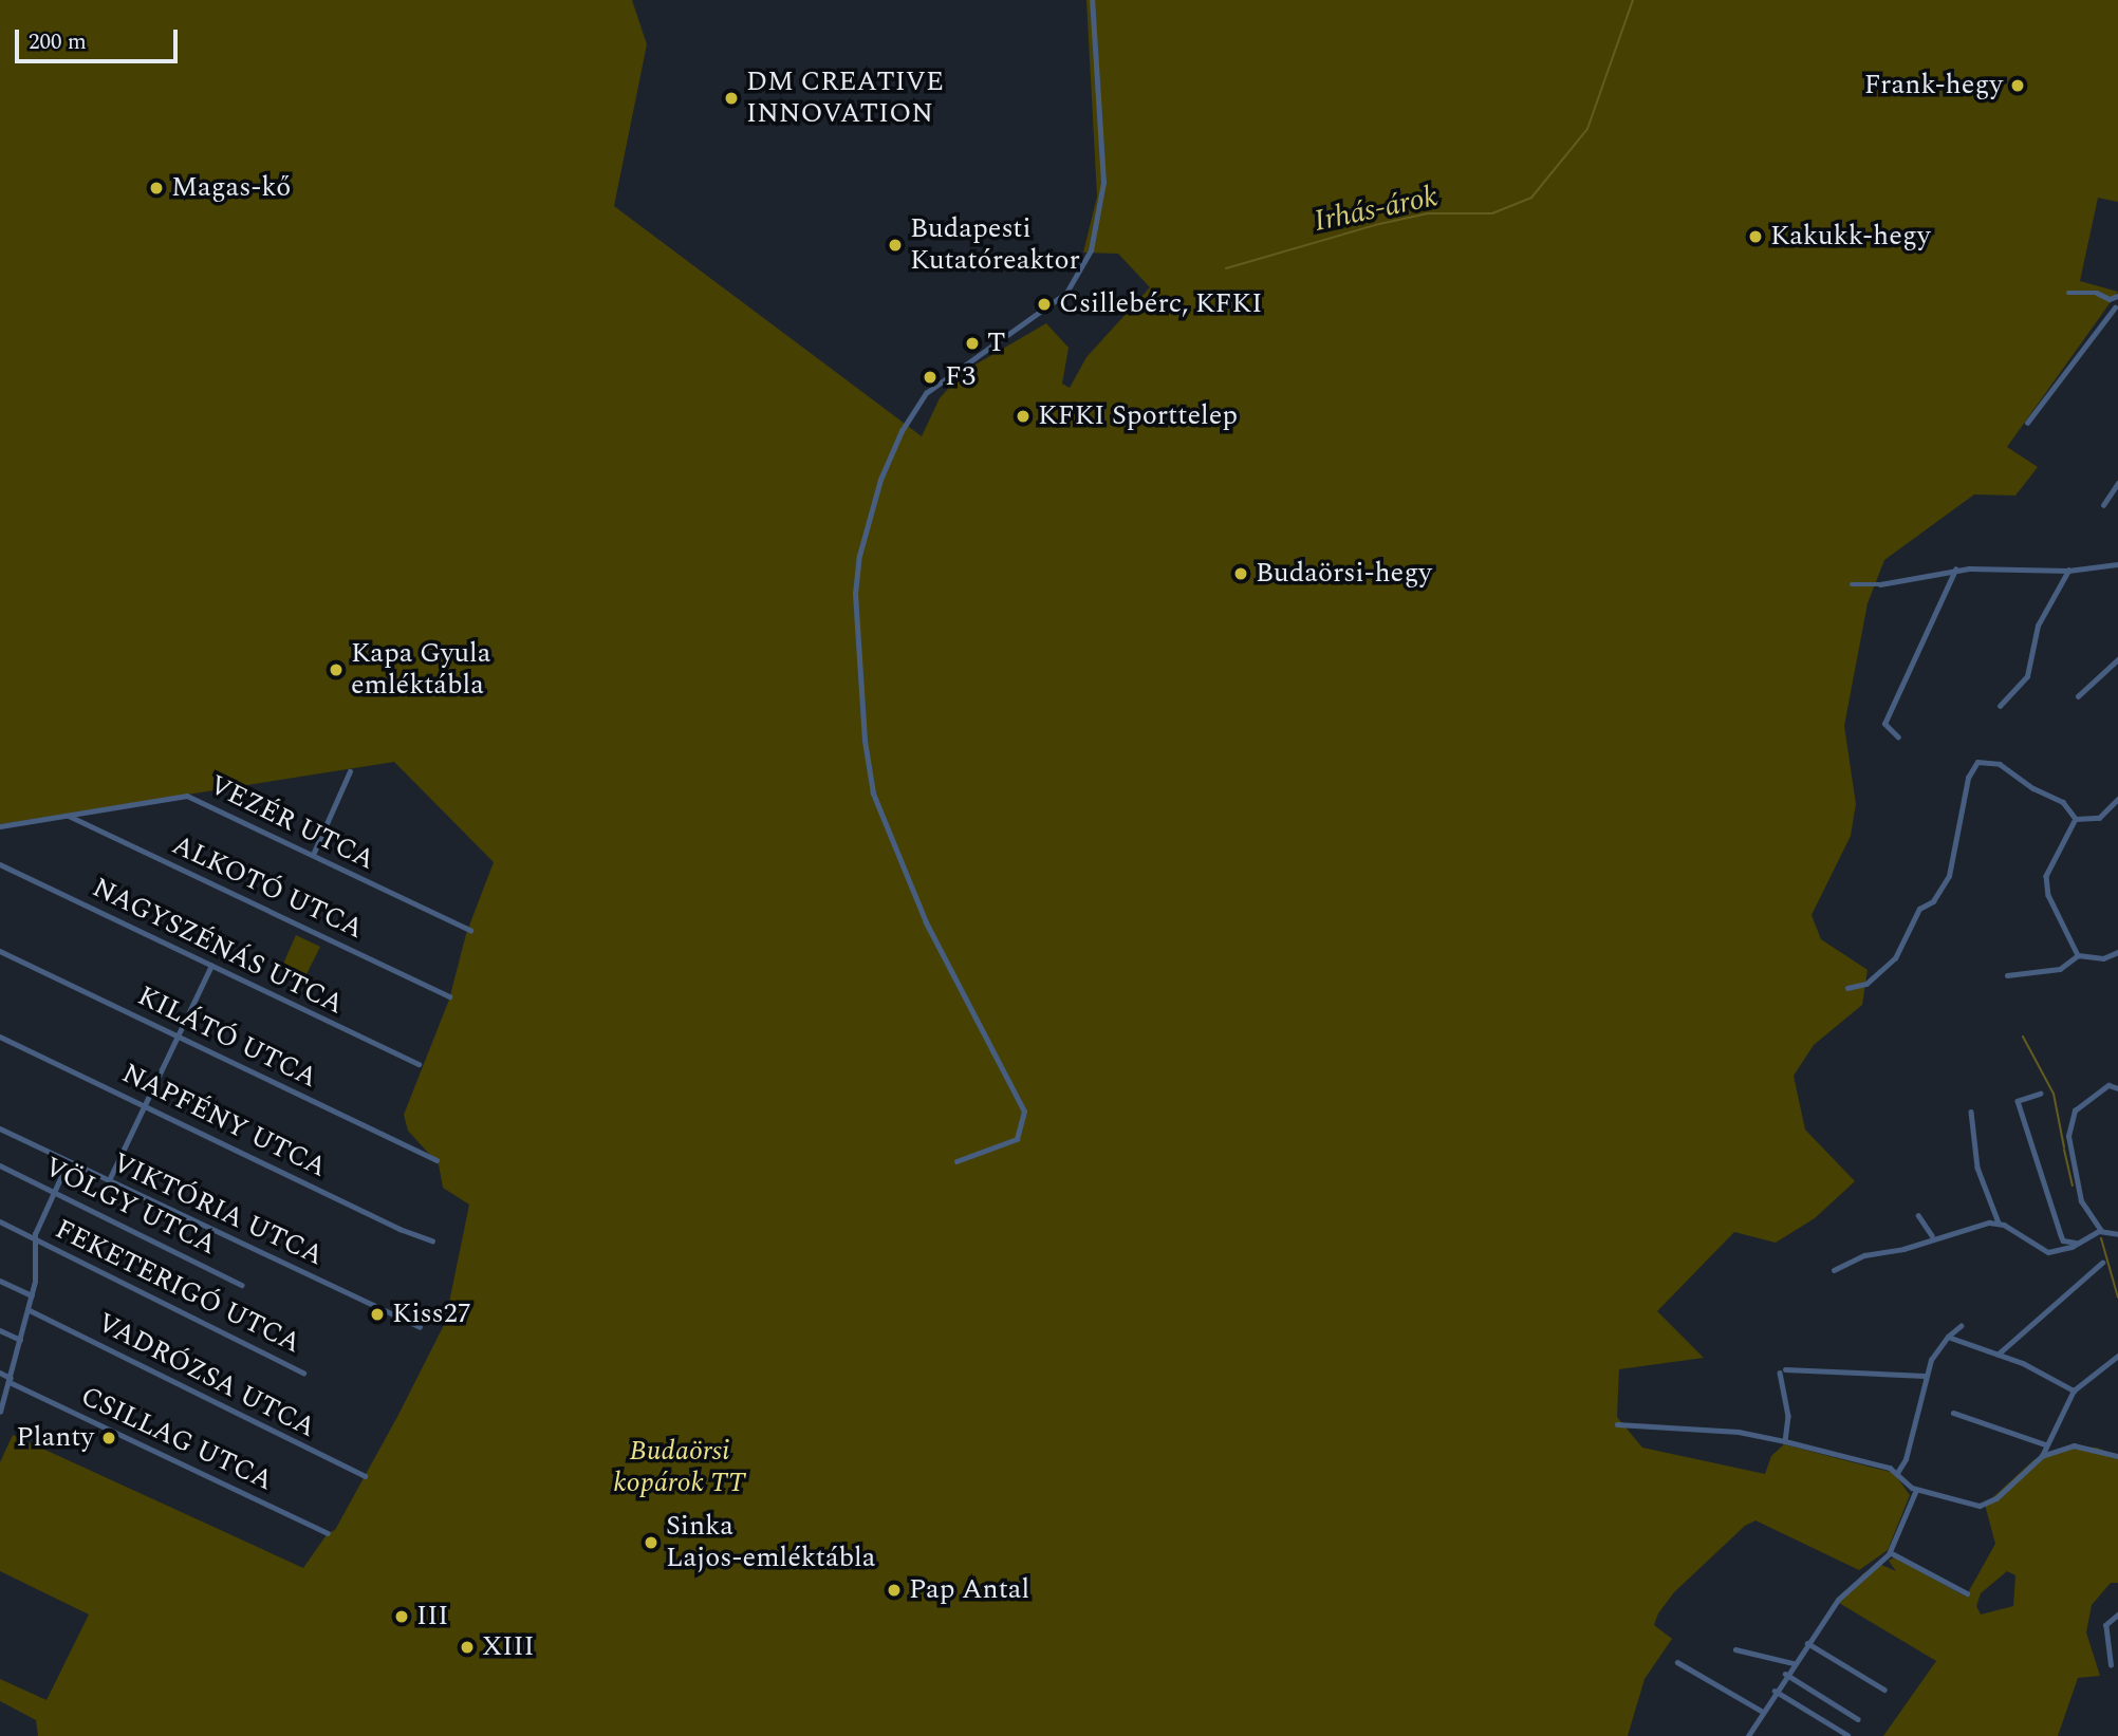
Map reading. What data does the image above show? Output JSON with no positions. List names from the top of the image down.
{
  "streets": {
    "street": [
      "VEZÉR UTCA",
      "ALKOTÓ UTCA",
      "NAGYSZÉNÁS UTCA",
      "KILÁTÓ UTCA",
      "NAPFÉNY UTCA",
      "VÖLGY UTCA",
      "VIKTÓRIA UTCA",
      "FEKETERIGÓ UTCA",
      "VADRÓZSA UTCA",
      "CSILLAG UTCA"
    ]
  },
  "crossings": [
    ["VEZÉR UTCA", "ALKOTÓ UTCA"]
  ],
  "water": ["Irhás-árok"],
  "parks": ["Budaörsi kopárok TT"],
  "places": [
    "Frank-hegy",
    "DM CREATIVE INNOVATION",
    "Magas-kő",
    "Kakukk-hegy",
    "Budapesti Kutatóreaktor",
    "Csillebérc, KFKI",
    "T",
    "F3",
    "KFKI Sporttelep",
    "Budaörsi-hegy",
    "Kapa Gyula emléktábla",
    "Kiss27",
    "Planty",
    "Sinka Lajos-emléktábla",
    "Pap Antal",
    "III",
    "XIII"
  ],
  "scale_bar": "200 m"
}
